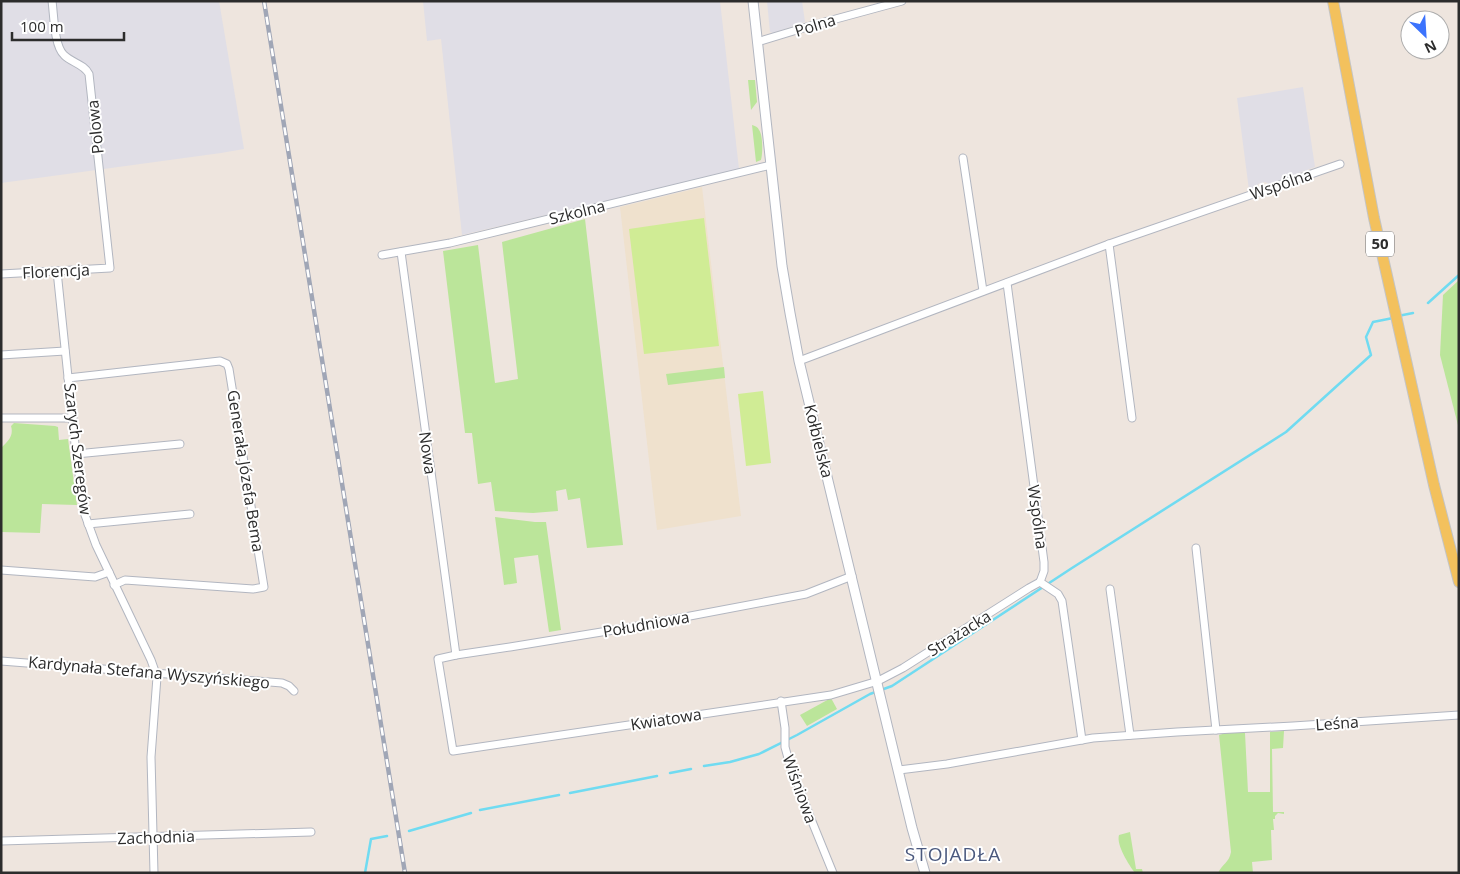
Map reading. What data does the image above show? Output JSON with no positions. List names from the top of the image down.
{
  "streets": {
    "main road": ["50"],
    "street": [
      "Polna",
      "Polowa",
      "Wspólna",
      "Szkolna",
      "Florencja",
      "Kołbielska",
      "Szarych Szeregów",
      "Nowa",
      "Generała Józefa Bema",
      "Południowa",
      "Strażacka",
      "Kardynała Stefana Wyszyńskiego",
      "Kwiatowa",
      "Leśna",
      "Wiśniowa",
      "Zachodnia"
    ]
  },
  "crossings": [
    ["Polna", "Kołbielska"],
    ["Polowa", "Florencja"],
    ["Wspólna", "Kołbielska"],
    ["Wspólna", "Strażacka"],
    ["Szkolna", "Kołbielska"],
    ["Szkolna", "Nowa"],
    ["Florencja", "Szarych Szeregów"],
    ["Kołbielska", "Południowa"],
    ["Kołbielska", "Strażacka"],
    ["Kołbielska", "Kwiatowa"],
    ["Kołbielska", "Leśna"],
    ["Szarych Szeregów", "Generała Józefa Bema"],
    ["Szarych Szeregów", "Kardynała Stefana Wyszyńskiego"],
    ["Nowa", "Południowa"],
    ["Południowa", "Kwiatowa"],
    ["Strażacka", "Kwiatowa"],
    ["Kwiatowa", "Wiśniowa"]
  ],
  "districts": ["STOJADŁA"],
  "scale_bar": "100 m",
  "north": "bottom right"
}
